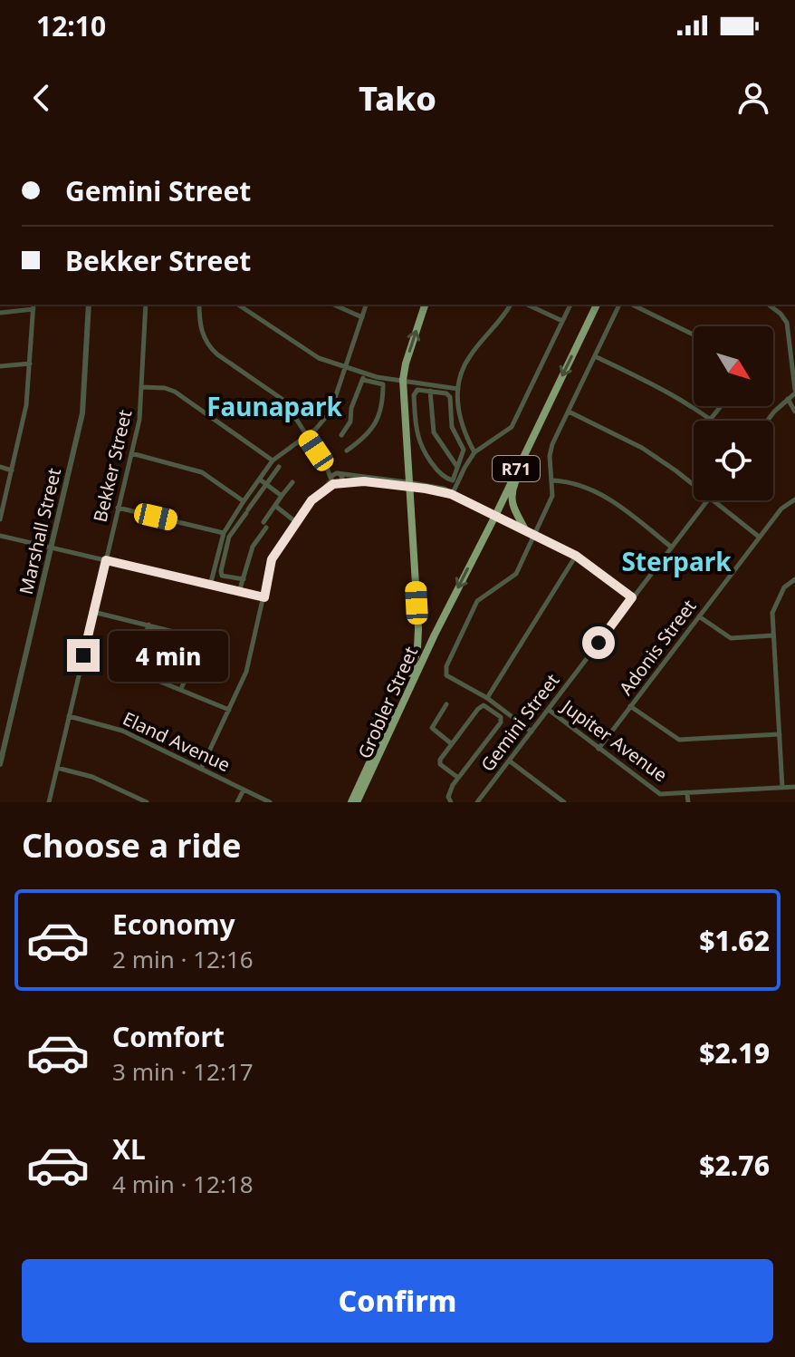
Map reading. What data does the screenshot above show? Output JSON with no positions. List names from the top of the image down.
{
  "streets": {
    "main road": ["R71", "Grobler Street"],
    "street": [
      "Bekker Street",
      "Marshall Street",
      "Adonis Street",
      "Gemini Street",
      "Jupiter Avenue",
      "Eland Avenue"
    ]
  },
  "crossings": [
    ["Bekker Street", "Eland Avenue"],
    ["R71", "Grobler Street"],
    ["Adonis Street", "Jupiter Avenue"],
    ["Gemini Street", "Jupiter Avenue"]
  ],
  "one_way": ["Grobler Street"],
  "districts": ["Faunapark", "Sterpark"],
  "north": "bottom right",
  "page": {
    "status": "12:10",
    "header": "Tako",
    "banner": ["Gemini Street", "Bekker Street"],
    "bubble": "4 min",
    "heading": "Choose a ride",
    "list": [
      {
        "name": "Economy",
        "note": "2 min · 12:16",
        "value": "$1.62"
      },
      {
        "name": "Comfort",
        "note": "3 min · 12:17",
        "value": "$2.19"
      },
      {
        "name": "XL",
        "note": "4 min · 12:18",
        "value": "$2.76"
      }
    ],
    "buttons": "Confirm"
  }
}
